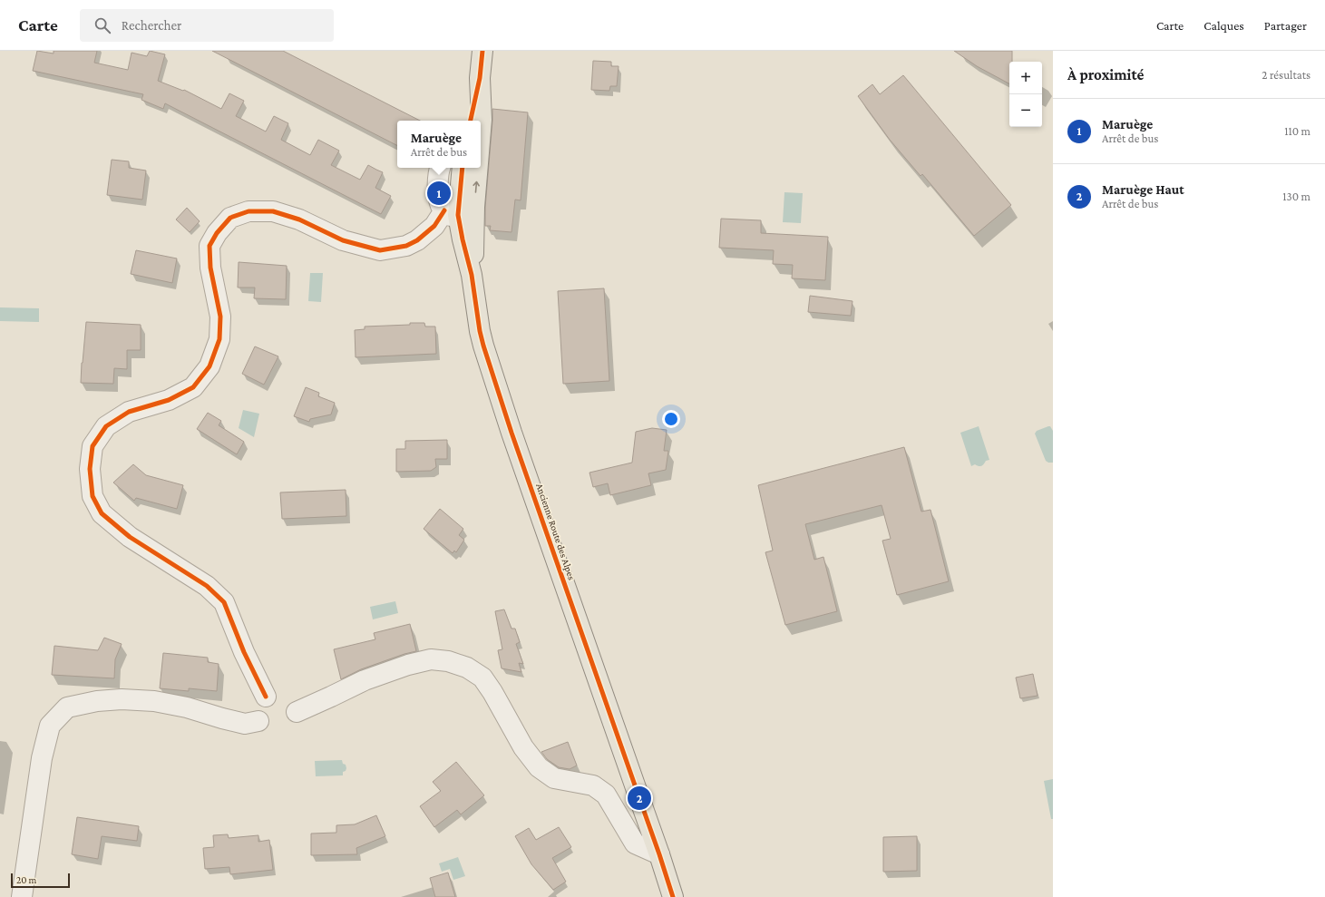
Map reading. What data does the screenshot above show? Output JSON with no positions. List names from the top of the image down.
{
  "streets": {
    "main road": ["Ancienne Route des Alpes"]
  },
  "scale_bar": "20 m",
  "page": {
    "header": "Carte",
    "search": "Rechercher",
    "nav": ["Carte", "Calques", "Partager"],
    "heading": ["À proximité", "2 résultats"],
    "map_buttons": ["+", "−"],
    "list": [
      {
        "mark": "1",
        "name": "Maruège",
        "note": "Arrêt de bus",
        "value": "110 m"
      },
      {
        "mark": "2",
        "name": "Maruège Haut",
        "note": "Arrêt de bus",
        "value": "130 m"
      }
    ],
    "popup": ["Maruège", "Arrêt de bus"],
    "pins": ["1", "2"],
    "scale": "20 m"
  }
}
